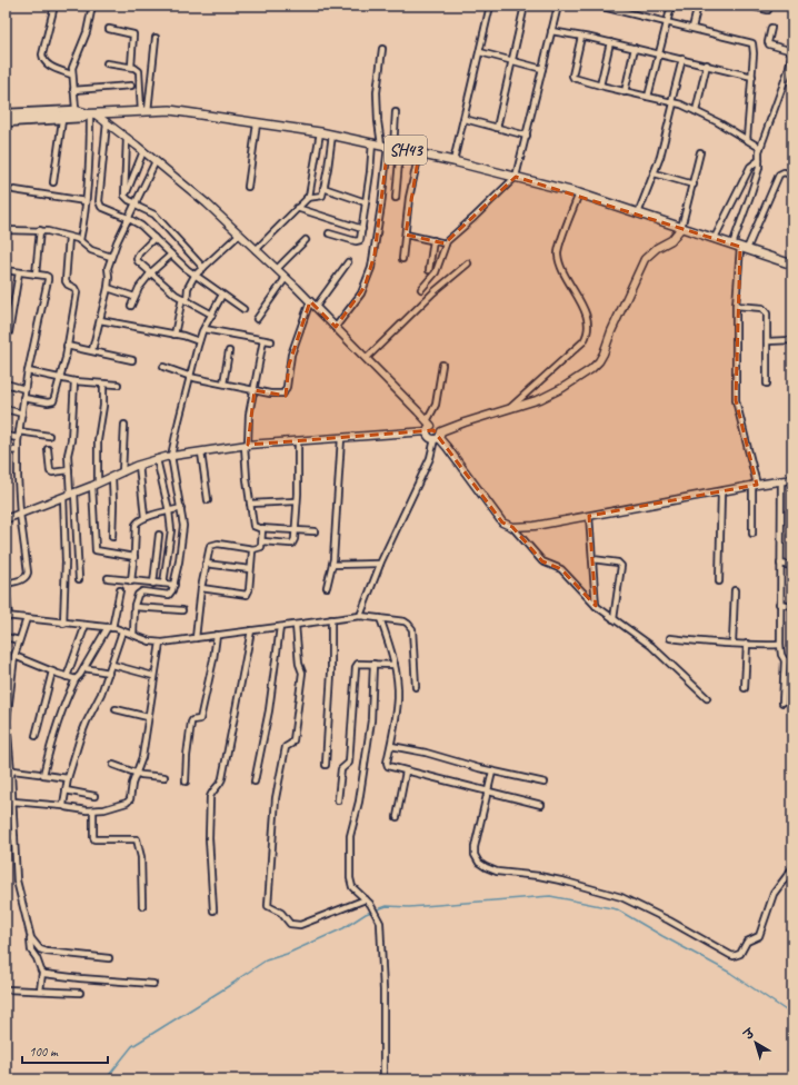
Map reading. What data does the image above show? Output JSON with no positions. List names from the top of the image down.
{
  "streets": {
    "main road": ["SH43"]
  },
  "scale_bar": "100 m",
  "north": "top left"
}
